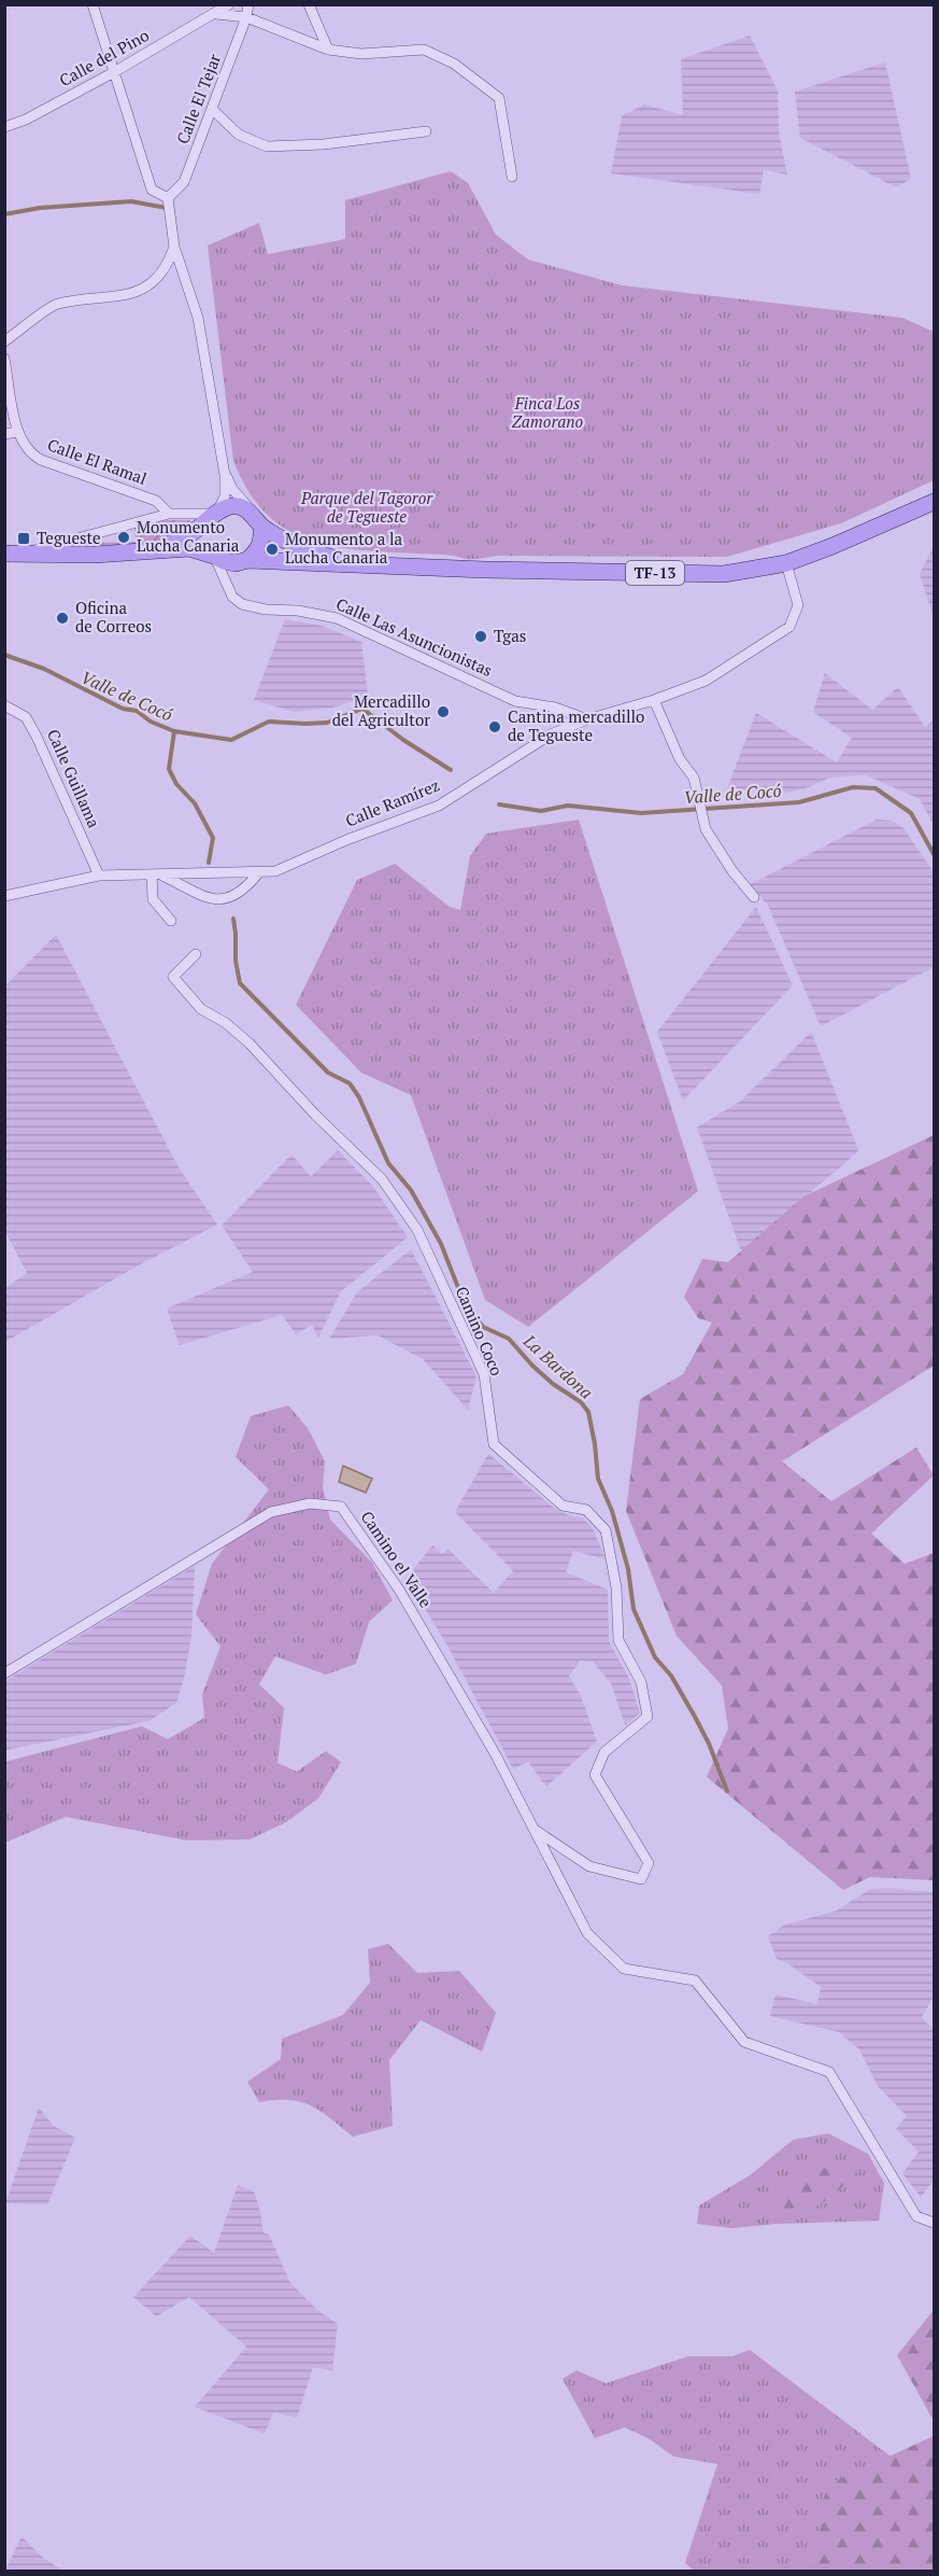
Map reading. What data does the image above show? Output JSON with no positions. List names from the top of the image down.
{
  "streets": {
    "main road": ["TF-13"],
    "street": [
      "Calle del Pino",
      "Calle El Tejar",
      "Calle El Ramal",
      "Calle Las Asuncionistas",
      "Calle Guillama",
      "Calle Ramírez",
      "Camino Coco",
      "Camino el Valle"
    ]
  },
  "crossings": [
    ["TF-13", "Calle Las Asuncionistas"],
    ["TF-13", "Calle Ramírez"],
    ["Calle Las Asuncionistas", "Calle Ramírez"],
    ["Calle Guillama", "Calle Ramírez"],
    ["Camino Coco", "Camino el Valle"]
  ],
  "water": ["Valle de Cocó", "La Bardona"],
  "parks": ["Finca Los Zamorano", "Parque del Tagoror de Tegueste"],
  "places": {
    "other": [
      "Monumento Lucha Canaria",
      "Monumento a la Lucha Canaria",
      "Oficina de Correos",
      "Tgas",
      "Mercadillo del Agricultor",
      "Cantina mercadillo de Tegueste"
    ],
    "transit": ["Tegueste"]
  }
}
